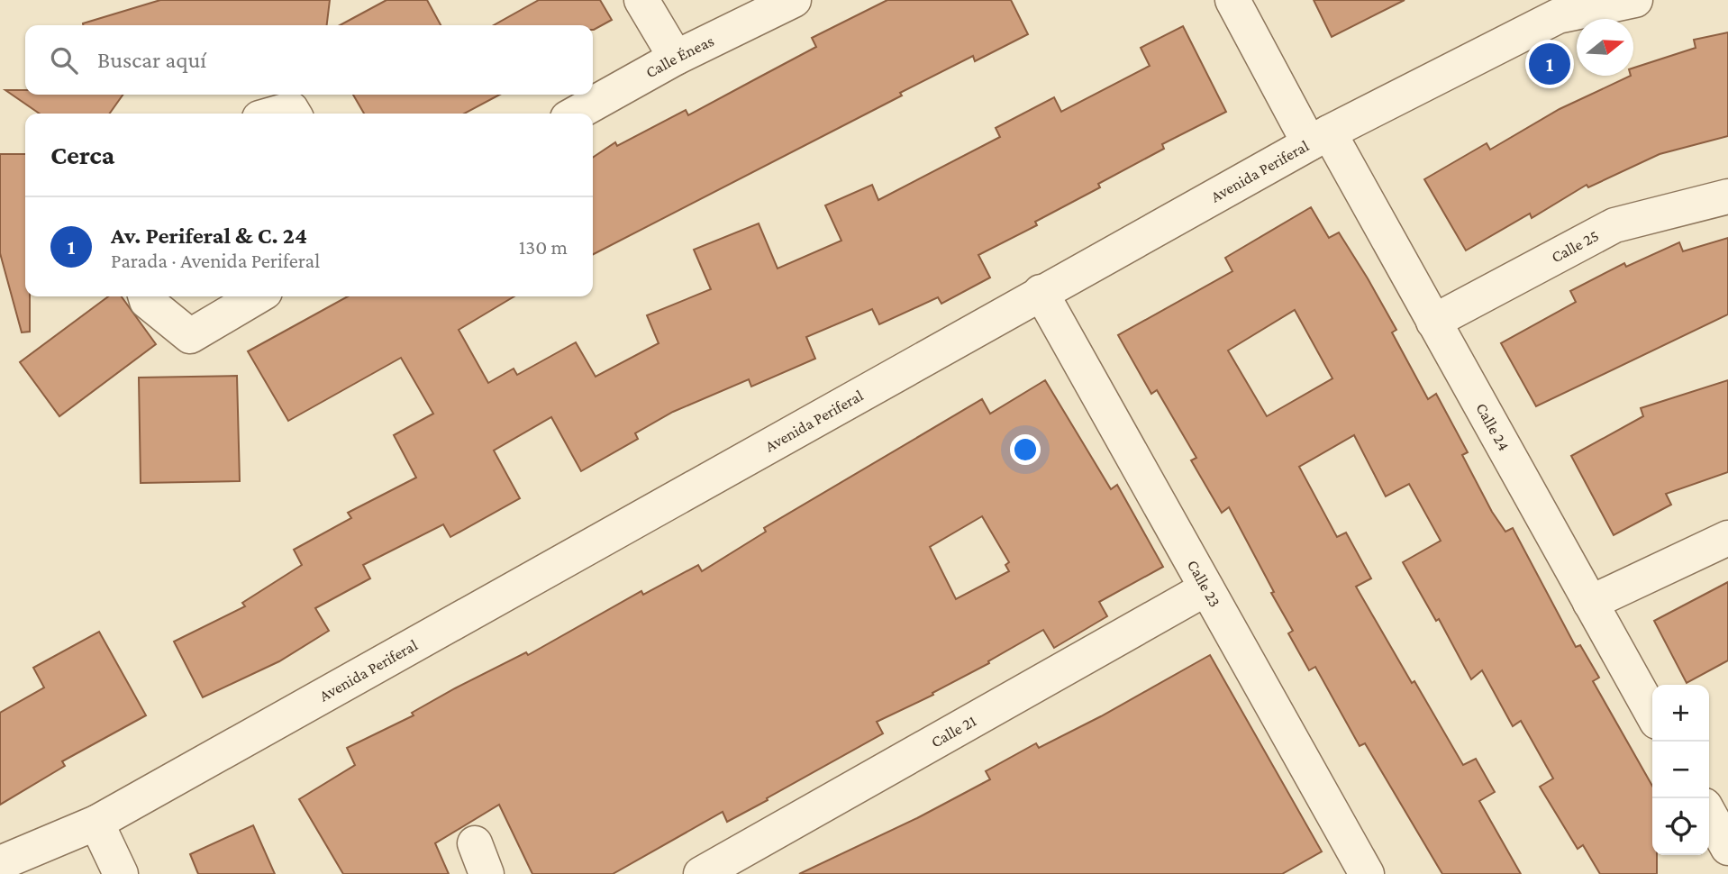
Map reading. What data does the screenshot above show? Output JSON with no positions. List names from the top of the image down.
{
  "streets": {
    "street": [
      "Calle Éneas",
      "Avenida Periferal",
      "Calle 25",
      "Calle 24",
      "Calle 23",
      "Calle 21"
    ]
  },
  "crossings": [
    ["Avenida Periferal", "Calle 24"],
    ["Avenida Periferal", "Calle 23"],
    ["Calle 25", "Calle 24"],
    ["Calle 23", "Calle 21"]
  ],
  "north": "right",
  "page": {
    "search": "Buscar aquí",
    "pins": "1",
    "heading": "Cerca",
    "list": [
      {
        "mark": "1",
        "name": "Av. Periferal & C. 24",
        "note": "Parada · Avenida Periferal",
        "value": "130 m"
      }
    ],
    "map_buttons": ["+", "−"]
  }
}
